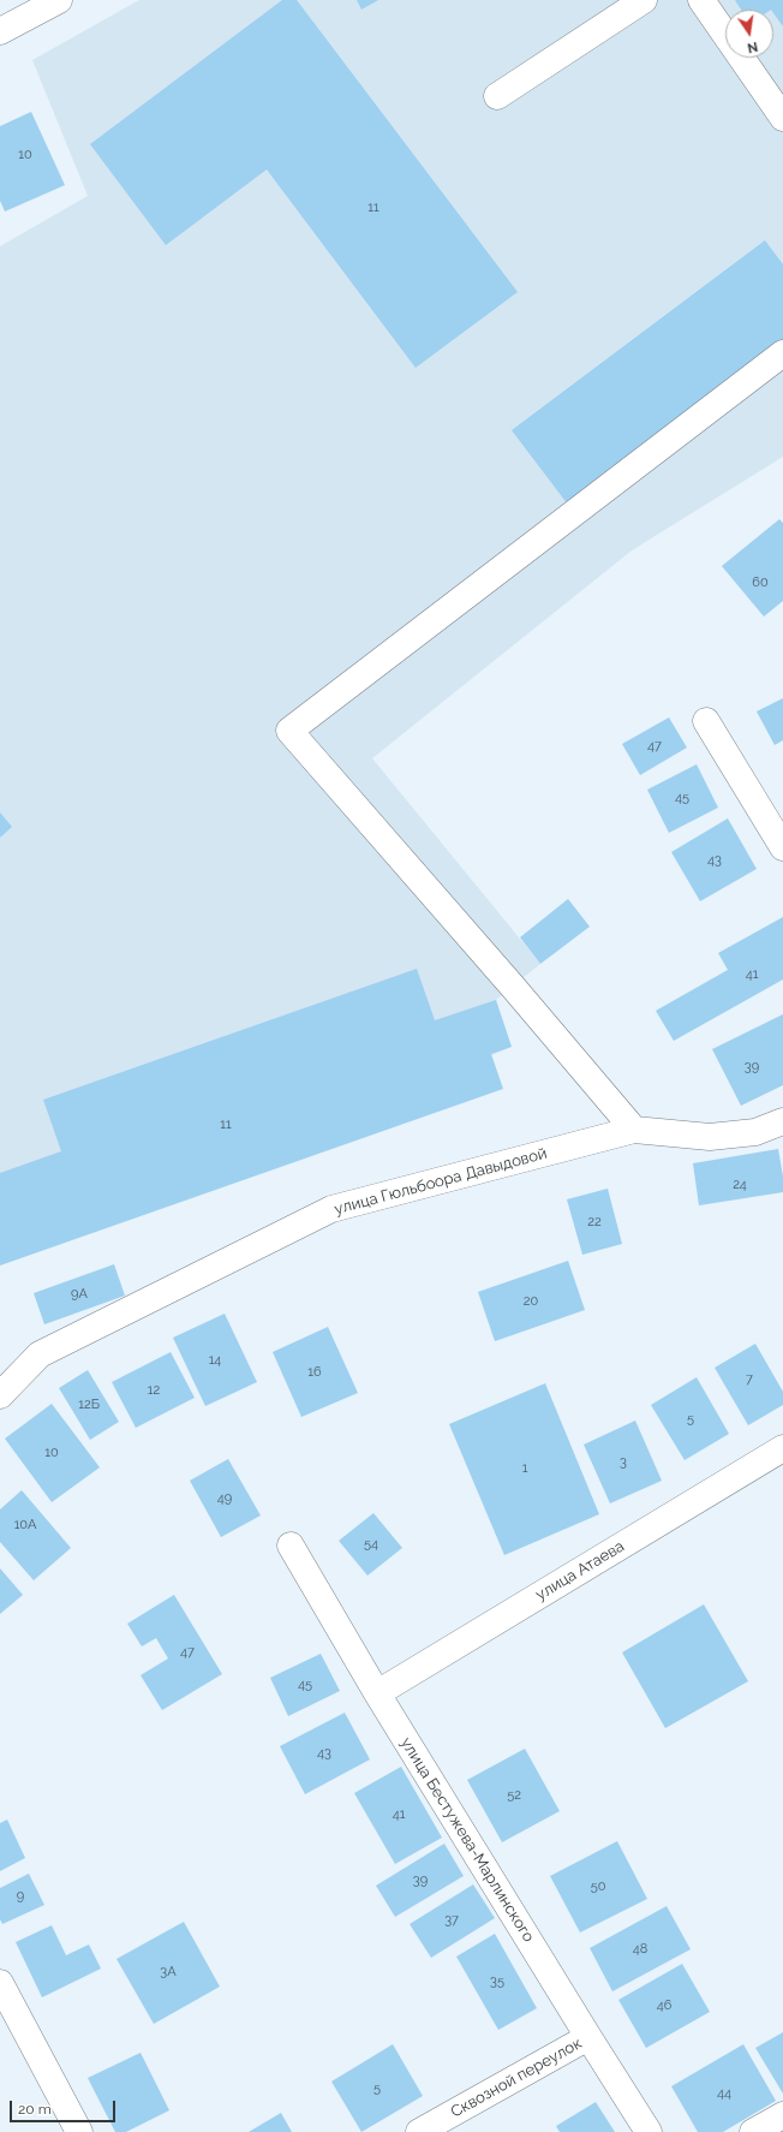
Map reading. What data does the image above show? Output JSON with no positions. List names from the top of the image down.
{
  "streets": {
    "street": [
      "улица Гюльбоора Давыдовой",
      "улица Атаева",
      "улица Бестужева-Марлинского",
      "Сквозной переулок"
    ]
  },
  "crossings": [
    ["улица Атаева", "улица Бестужева-Марлинского"],
    ["улица Бестужева-Марлинского", "Сквозной переулок"]
  ],
  "house_numbers": [
    "10",
    "11",
    "60",
    "47",
    "45",
    "43",
    "41",
    "39",
    "11",
    "24",
    "22",
    "9А",
    "20",
    "14",
    "16",
    "7",
    "12",
    "12Б",
    "5",
    "10",
    "3",
    "1",
    "49",
    "10А",
    "54",
    "47",
    "45",
    "43",
    "52",
    "41",
    "39",
    "50",
    "9",
    "37",
    "48",
    "3А",
    "35",
    "46",
    "5",
    "44"
  ],
  "scale_bar": "20 m",
  "north": "bottom"
}
